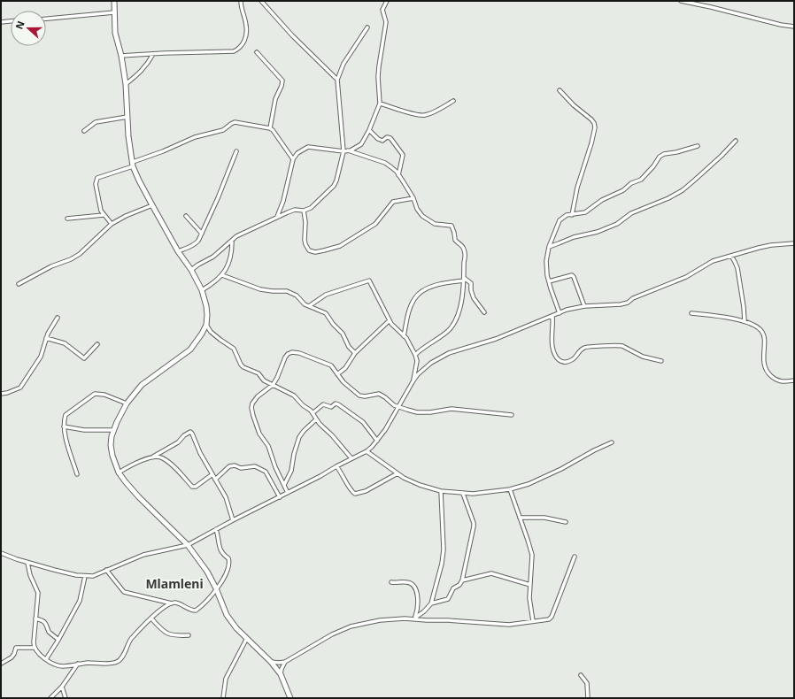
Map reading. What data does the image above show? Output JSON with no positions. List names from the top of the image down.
{
  "districts": ["Mlamleni"],
  "north": "left"
}
